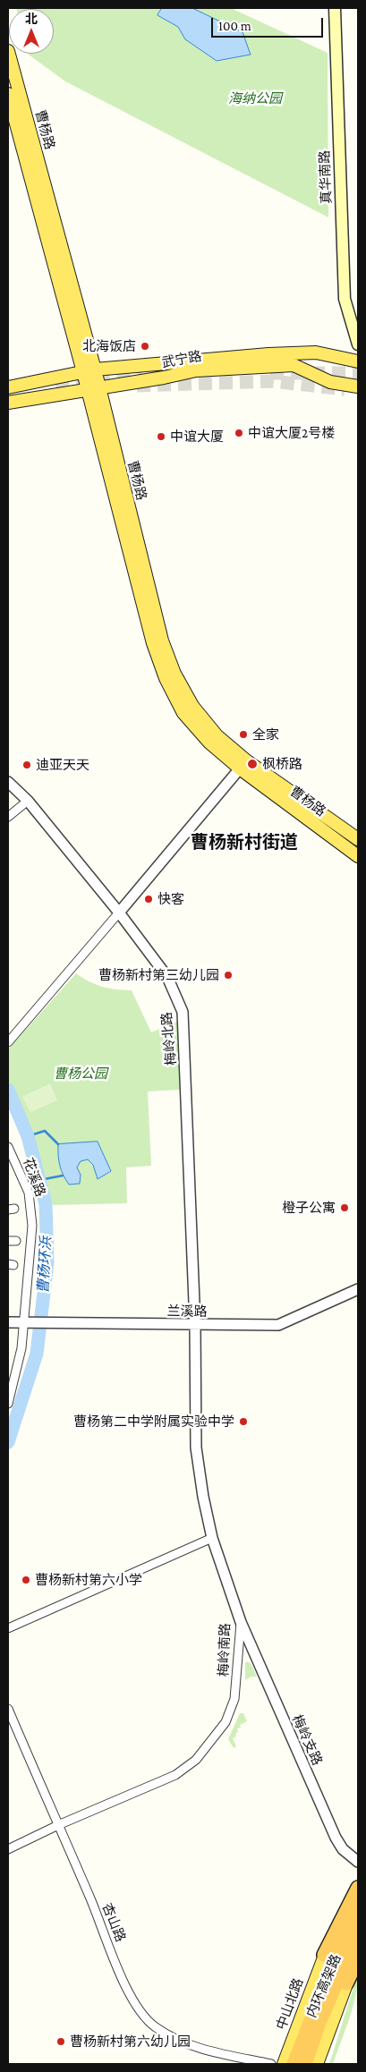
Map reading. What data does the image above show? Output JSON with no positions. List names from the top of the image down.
{
  "streets": {
    "highway": ["内环高架路"],
    "main road": [
      "曹杨路",
      "真华南路",
      "武宁路",
      "中山北路"
    ],
    "street": [
      "梅岭北路",
      "花溪路",
      "兰溪路",
      "梅岭南路",
      "梅岭支路",
      "杏山路"
    ]
  },
  "crossings": [
    ["曹杨路", "武宁路"],
    ["梅岭北路", "兰溪路"],
    ["梅岭北路", "梅岭南路"],
    ["花溪路", "兰溪路"],
    ["兰溪路", "梅岭南路"],
    ["梅岭南路", "梅岭支路"],
    ["梅岭南路", "杏山路"]
  ],
  "districts": ["曹杨新村街道"],
  "water": ["曹杨环浜"],
  "parks": ["海纳公园", "曹杨公园"],
  "places": [
    "北海饭店",
    "中谊大厦2号楼",
    "中谊大厦",
    "全家",
    "枫桥路",
    "迪亚天天",
    "快客",
    "曹杨新村第三幼儿园",
    "橙子公寓",
    "曹杨第二中学附属实验中学",
    "曹杨新村第六小学",
    "曹杨新村第六幼儿园"
  ],
  "scale_bar": "100 m",
  "north": "top"
}
